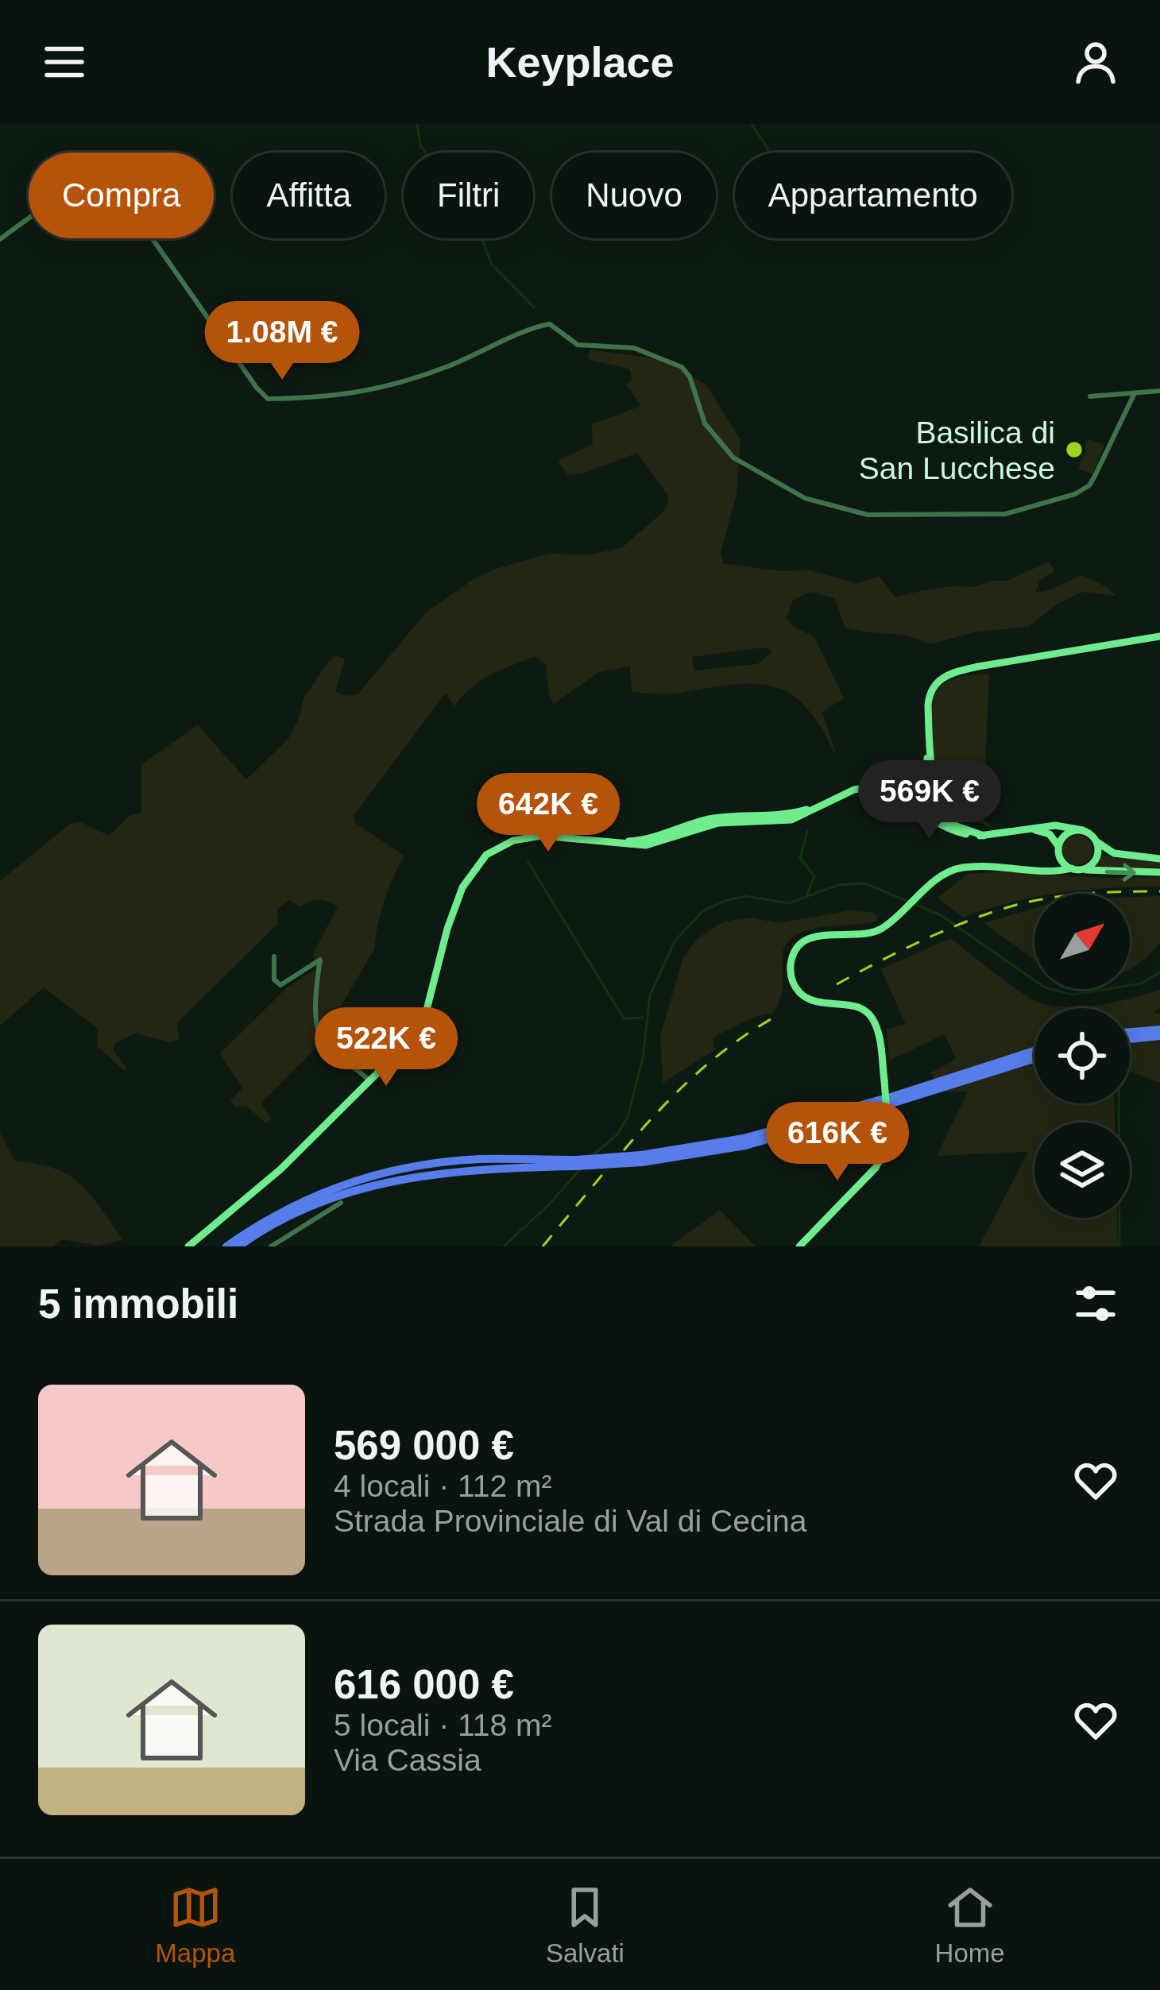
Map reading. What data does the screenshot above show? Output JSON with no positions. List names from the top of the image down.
{
  "places": ["Basilica di San Lucchese"],
  "north": "top right",
  "page": {
    "header": "Keyplace",
    "chip": [
      "Compra",
      "Affitta",
      "Filtri",
      "Nuovo",
      "Appartamento"
    ],
    "price": [
      "1.08M €",
      "569K €",
      "642K €",
      "522K €",
      "616K €"
    ],
    "heading": "5 immobili",
    "list": [
      {
        "name": "569 000 €",
        "note": "4 locali · 112 m² · Strada Provinciale di Val di Cecina"
      },
      {
        "name": "616 000 €",
        "note": "5 locali · 118 m² · Via Cassia"
      }
    ],
    "tabs": ["Mappa", "Salvati", "Home"]
  }
}
